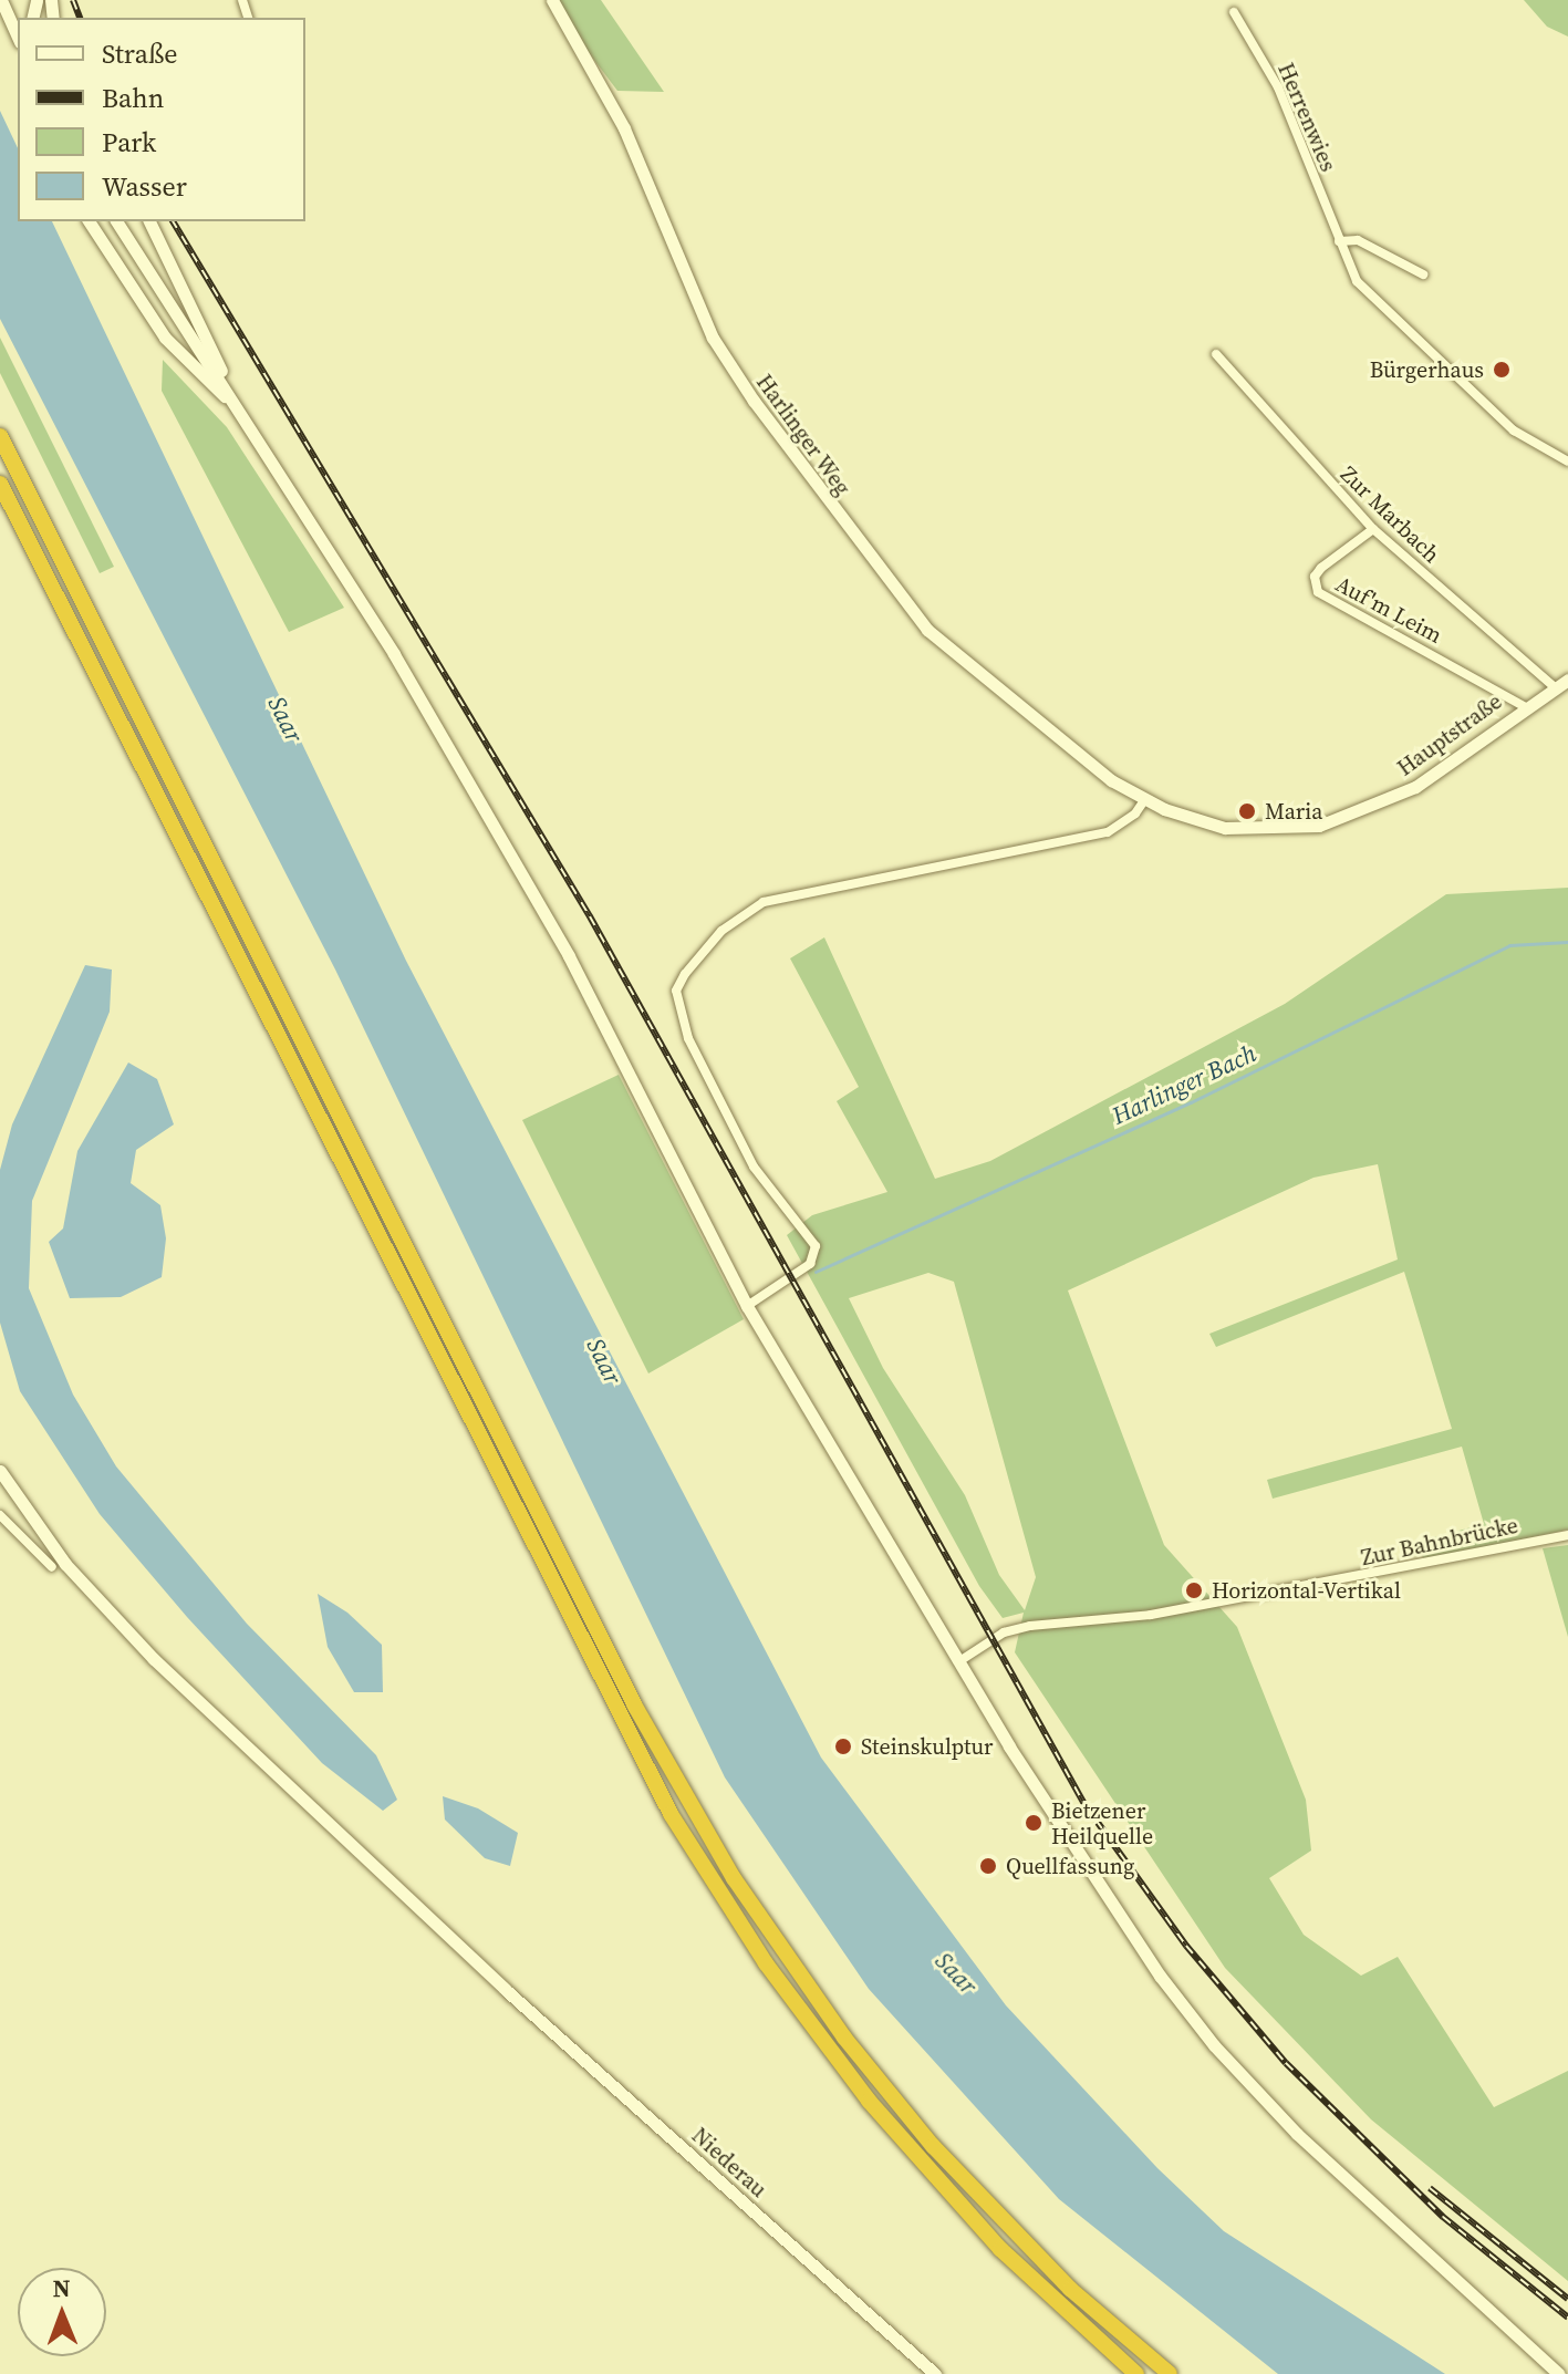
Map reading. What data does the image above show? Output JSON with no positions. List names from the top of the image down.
{
  "streets": {
    "main road": ["Harlinger Weg", "Hauptstraße", "Niederau"],
    "street": [
      "Herrenwies",
      "Zur Marbach",
      "Auf'm Leim",
      "Zur Bahnbrücke"
    ]
  },
  "crossings": [
    ["Harlinger Weg", "Hauptstraße"],
    ["Zur Marbach", "Auf'm Leim"],
    ["Zur Marbach", "Hauptstraße"],
    ["Auf'm Leim", "Hauptstraße"]
  ],
  "water": ["Saar", "Harlinger Bach"],
  "places": [
    "Bürgerhaus",
    "Maria",
    "Horizontal-Vertikal",
    "Steinskulptur",
    "Bietzener Heilquelle",
    "Quellfassung"
  ],
  "legend": [
    "Straße",
    "Bahn",
    "Park",
    "Wasser"
  ],
  "north": "top"
}
